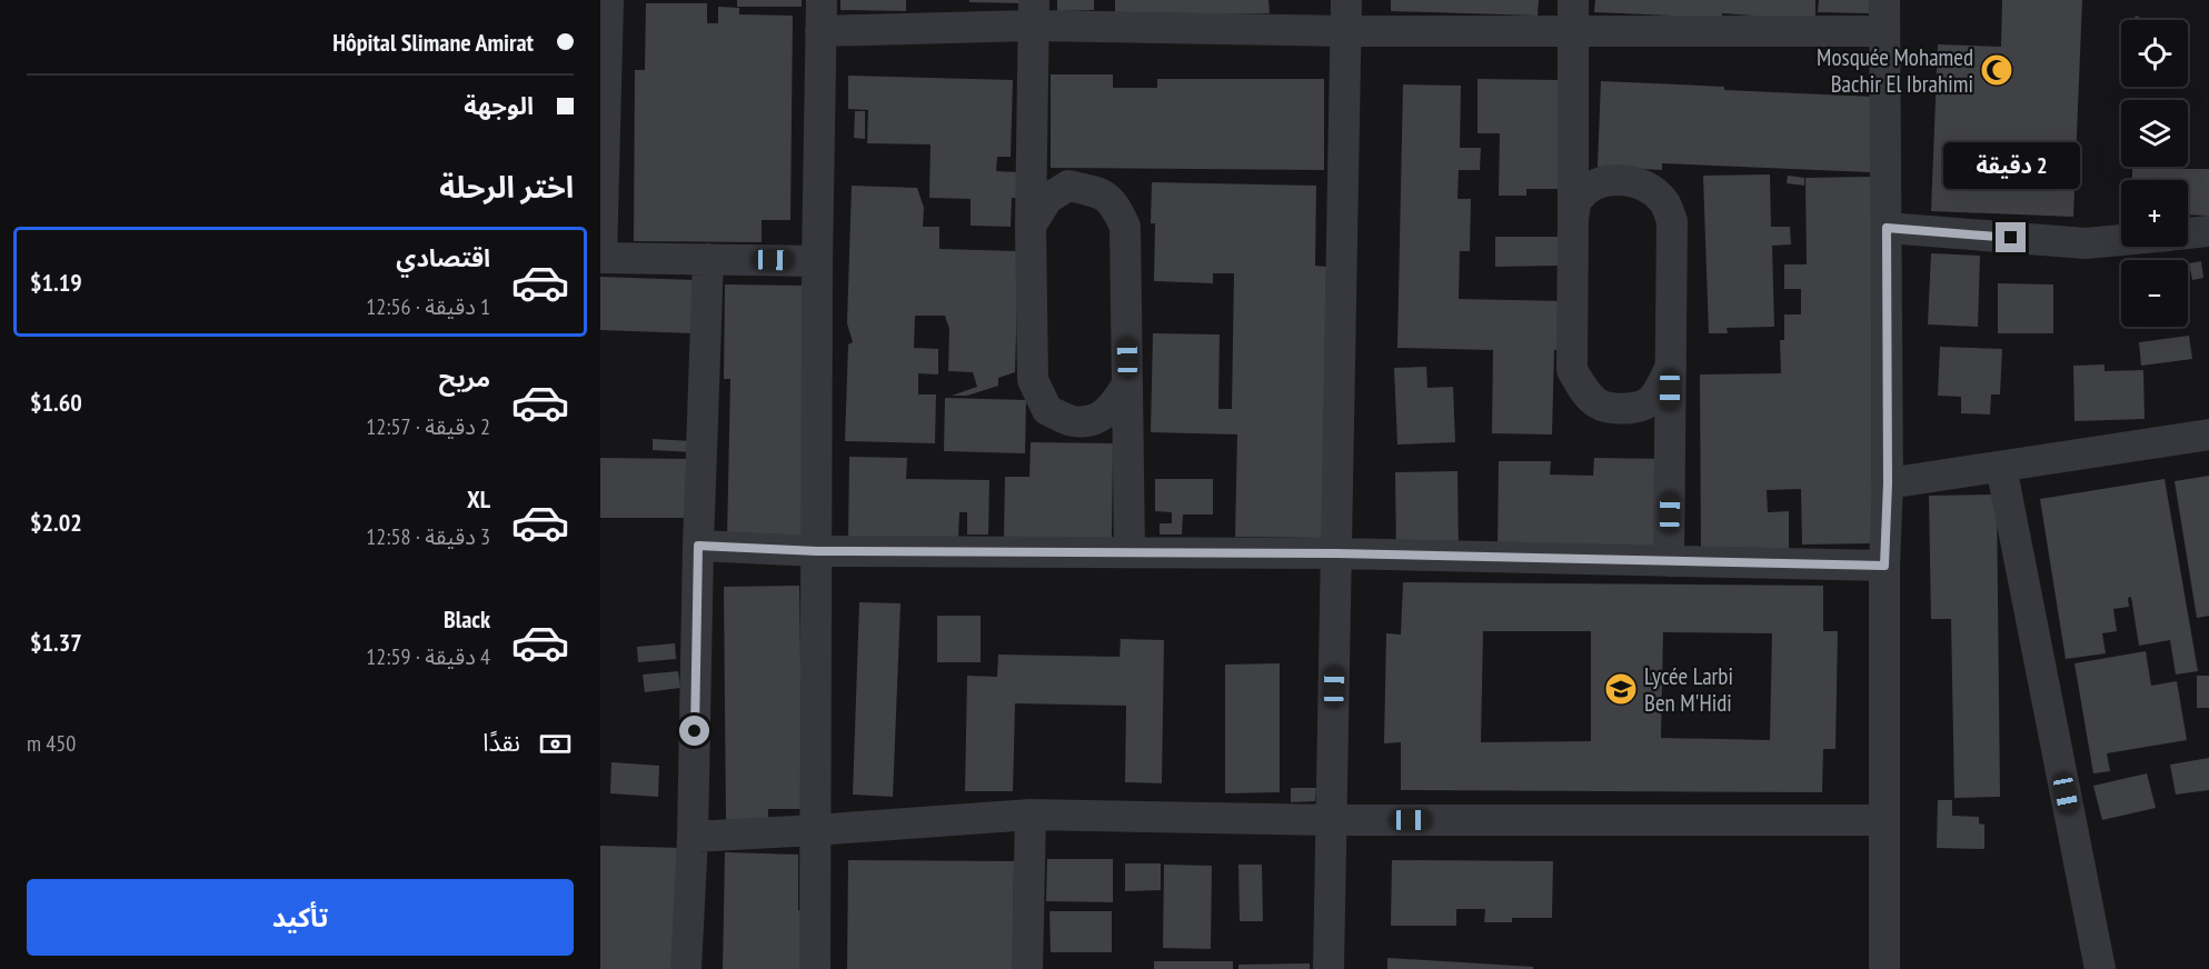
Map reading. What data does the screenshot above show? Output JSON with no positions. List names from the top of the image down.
{
  "places": {
    "mosque": ["Mosquée Mohamed Bachir El Ibrahimi"],
    "school or university": ["Lycée Larbi Ben M'Hidi"]
  },
  "page": {
    "banner": ["Hôpital Slimane Amirat", "الوجهة"],
    "map_buttons": ["+", "−"],
    "bubble": "2 دقيقة",
    "heading": "اختر الرحلة",
    "list": [
      {
        "name": "اقتصادي",
        "note": "1 دقيقة · 12:56",
        "value": "$1.19"
      },
      {
        "name": "مريح",
        "note": "2 دقيقة · 12:57",
        "value": "$1.60"
      },
      {
        "name": "XL",
        "note": "3 دقيقة · 12:58",
        "value": "$2.02"
      },
      {
        "name": "Black",
        "note": "4 دقيقة · 12:59",
        "value": "$1.37"
      }
    ],
    "pay": ["نقدًا", "450 m"],
    "buttons": "تأكيد"
  }
}
